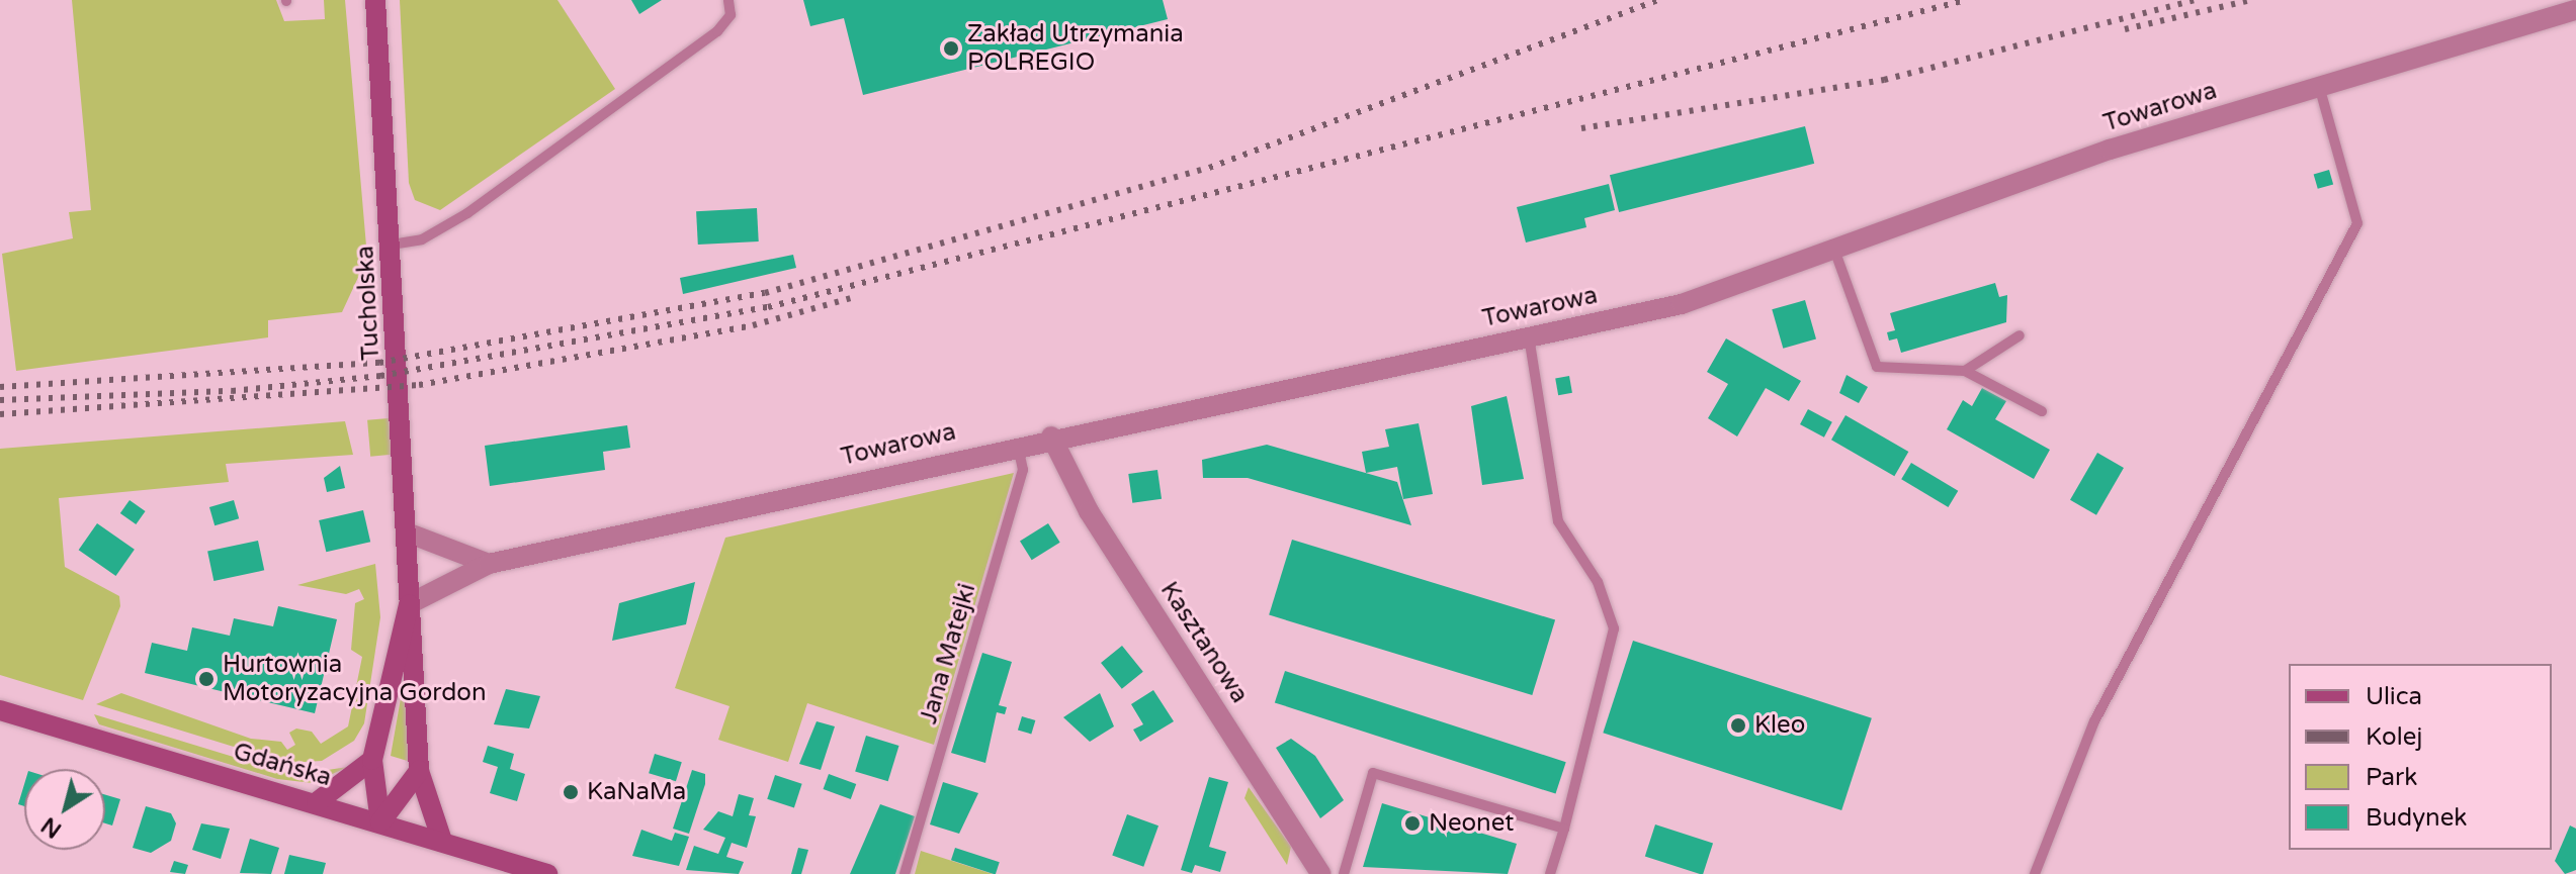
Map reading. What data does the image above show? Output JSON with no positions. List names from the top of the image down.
{
  "streets": {
    "main road": ["Tucholska", "Gdańska"],
    "street": ["Towarowa", "Kasztanowa"],
    "lane": ["Jana Matejki"]
  },
  "crossings": [
    ["Towarowa", "Tucholska"],
    ["Towarowa", "Kasztanowa"],
    ["Towarowa", "Jana Matejki"],
    ["Tucholska", "Gdańska"]
  ],
  "places": [
    "Zakład Utrzymania POLREGIO",
    "Hurtownia Motoryzacyjna Gordon",
    "Kleo",
    "KaNaMa",
    "Neonet"
  ],
  "legend": [
    "Ulica",
    "Kolej",
    "Park",
    "Budynek"
  ],
  "north": "bottom left"
}
